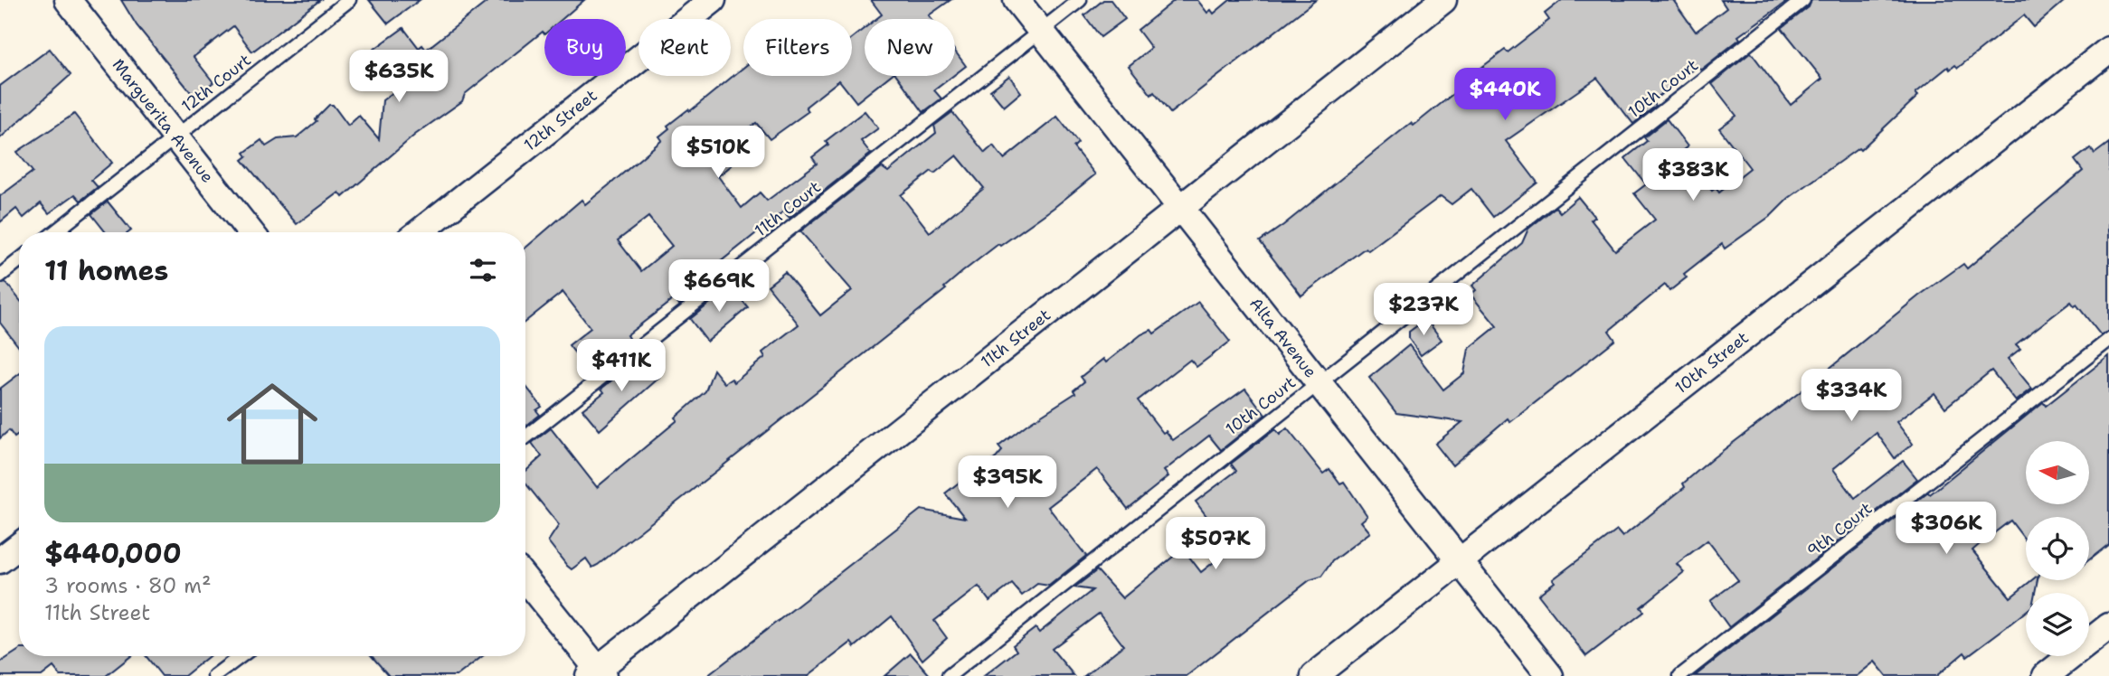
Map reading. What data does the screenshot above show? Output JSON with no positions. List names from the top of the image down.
{
  "streets": {
    "street": [
      "Marguerita Avenue",
      "12th Street",
      "Alta Avenue",
      "11th Street",
      "10th Street"
    ],
    "lane": [
      "12th Court",
      "10th Court",
      "11th Court",
      "9th Court"
    ]
  },
  "crossings": [
    ["12th Court", "Marguerita Avenue"],
    ["10th Court", "Alta Avenue"],
    ["11th Court", "Alta Avenue"],
    ["Alta Avenue", "11th Street"],
    ["Alta Avenue", "10th Street"]
  ],
  "north": "left",
  "page": {
    "chip": [
      "Buy",
      "Rent",
      "Filters",
      "New"
    ],
    "price": [
      "$635K",
      "$440K",
      "$510K",
      "$383K",
      "$669K",
      "$237K",
      "$411K",
      "$334K",
      "$395K",
      "$306K",
      "$507K"
    ],
    "heading": "11 homes",
    "list": [
      {
        "name": "$440,000",
        "note": "3 rooms · 80 m² · 11th Street"
      }
    ]
  }
}
